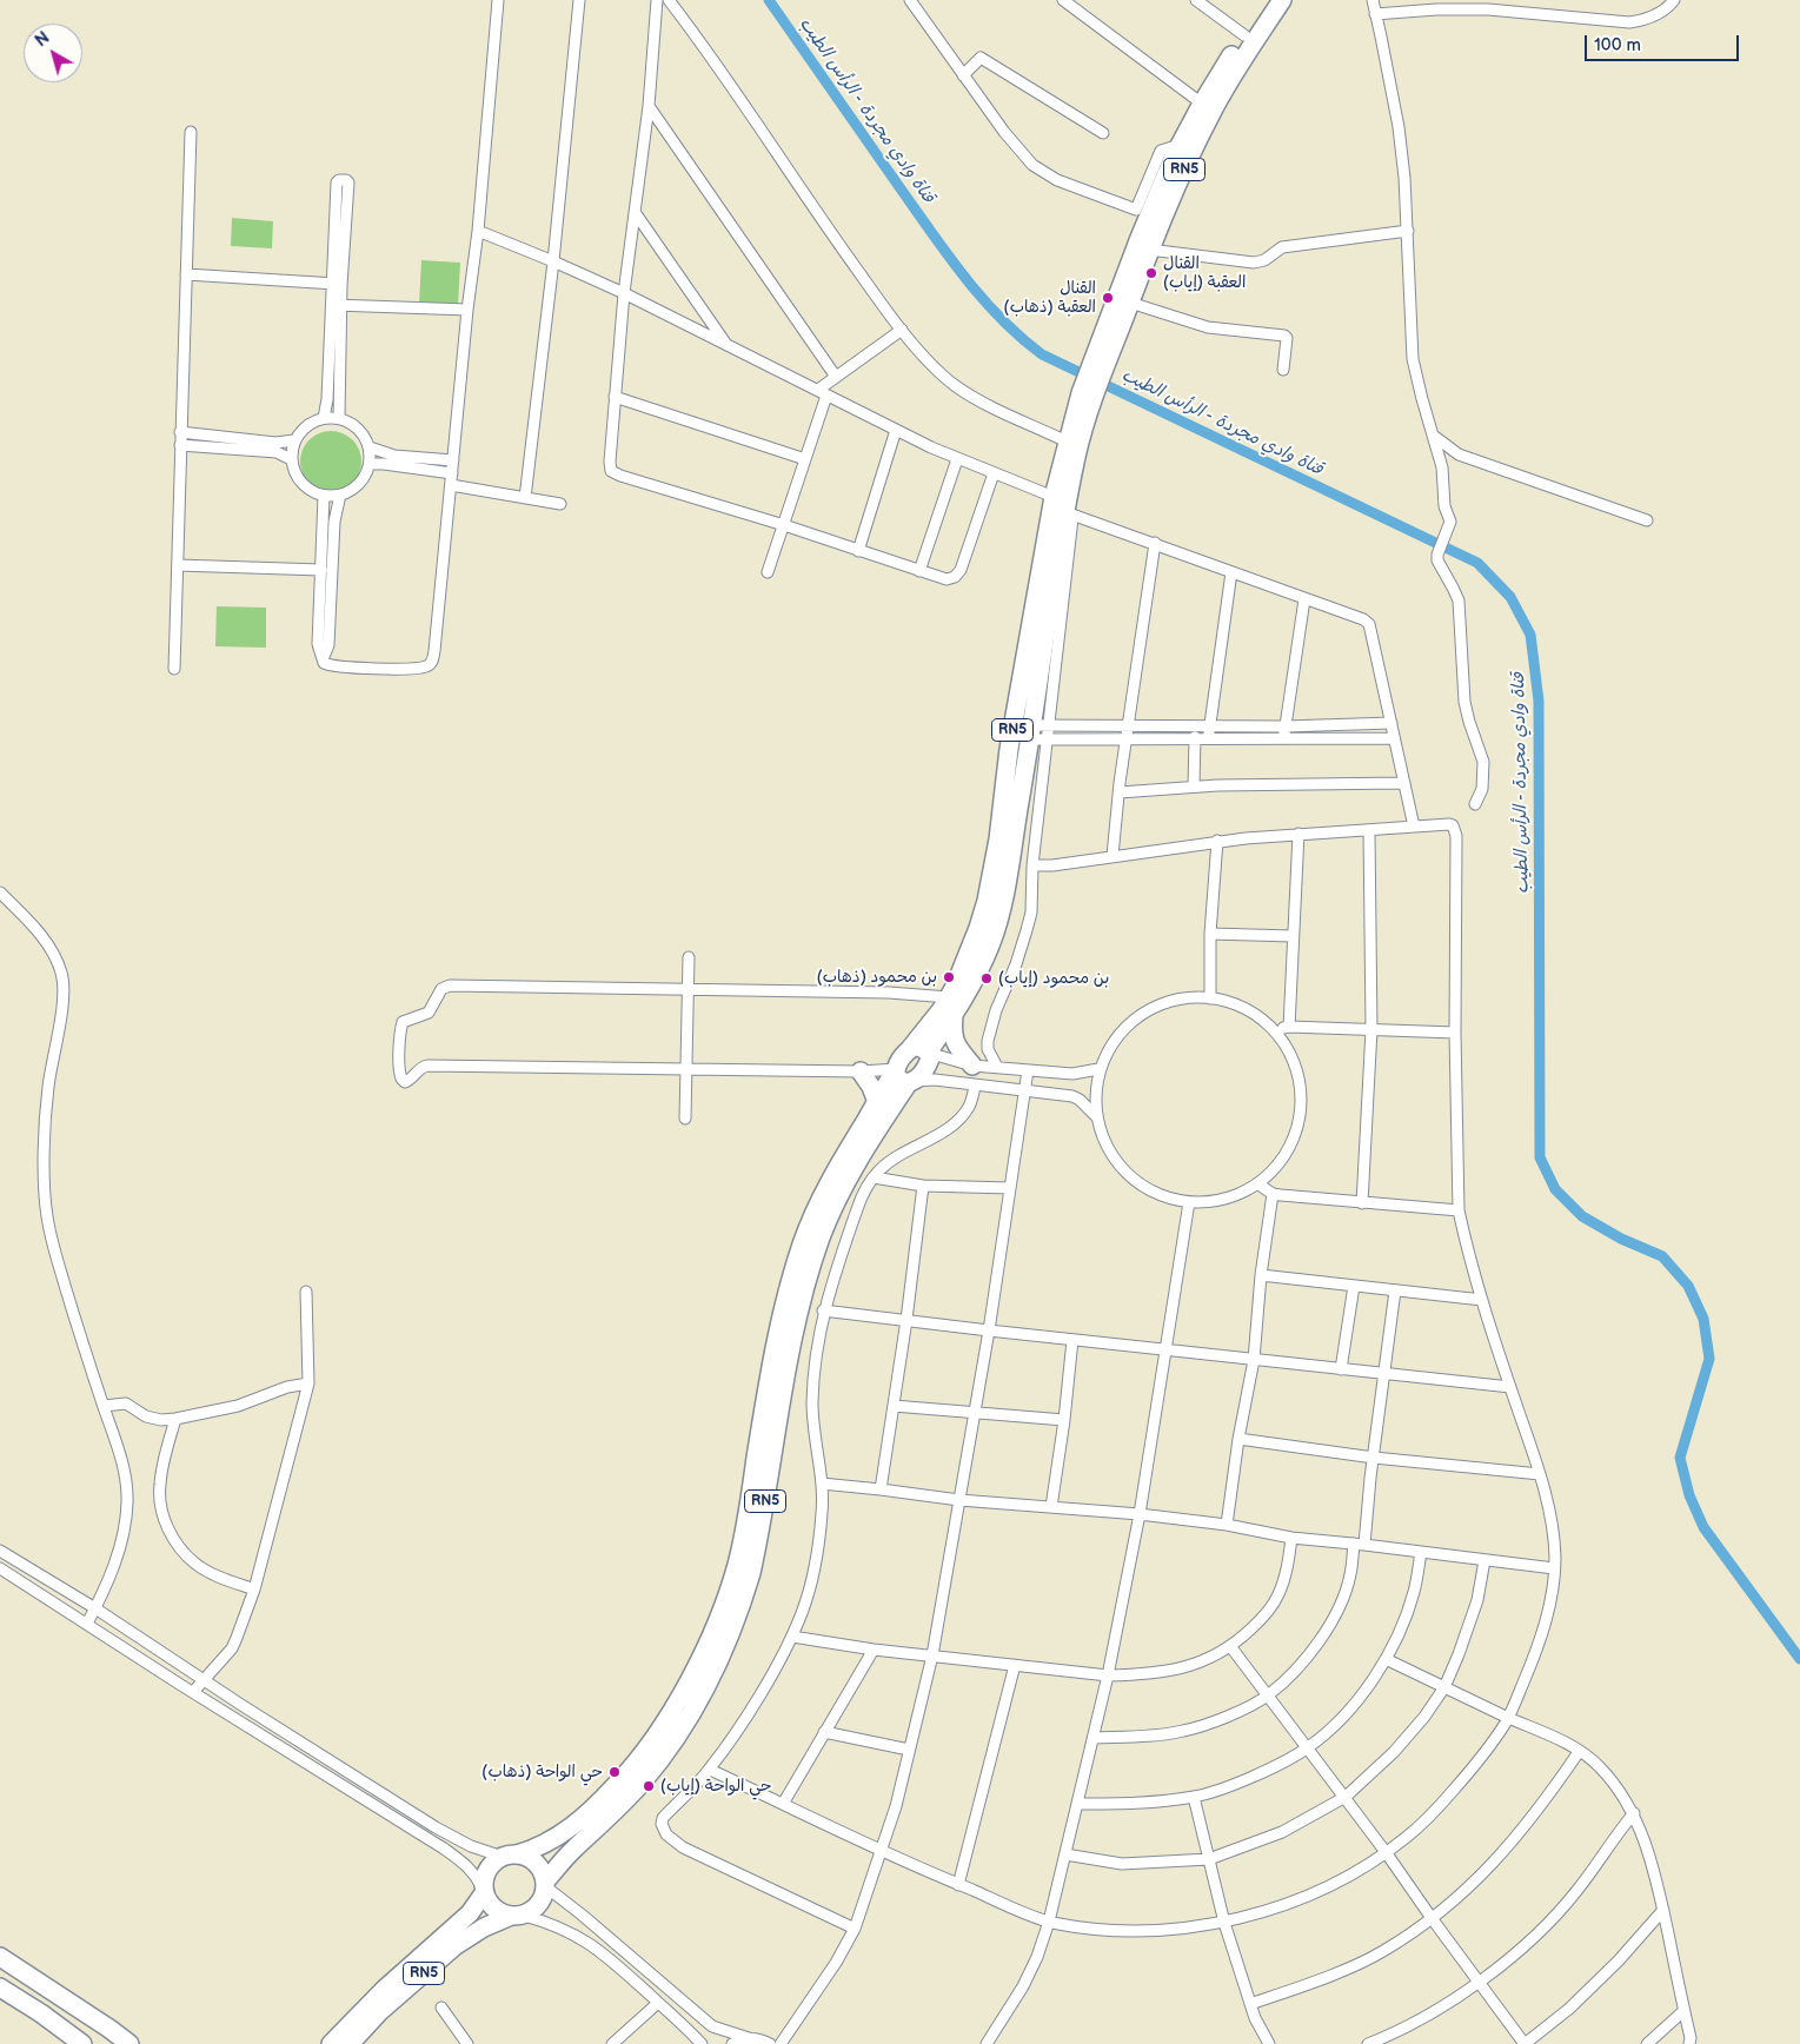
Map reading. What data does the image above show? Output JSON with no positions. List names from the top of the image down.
{
  "streets": {
    "highway": ["RN5"]
  },
  "water": ["قناة وادي مجردة - الرأس الطيب"],
  "places": [
    "القنال العقبة (إياب)",
    "القنال العقبة (ذهاب)",
    "بن محمود (ذهاب)",
    "بن محمود (إياب)",
    "حي الواحة (ذهاب)",
    "حي الواحة (إياب)"
  ],
  "scale_bar": "100 m",
  "north": "top left"
}
